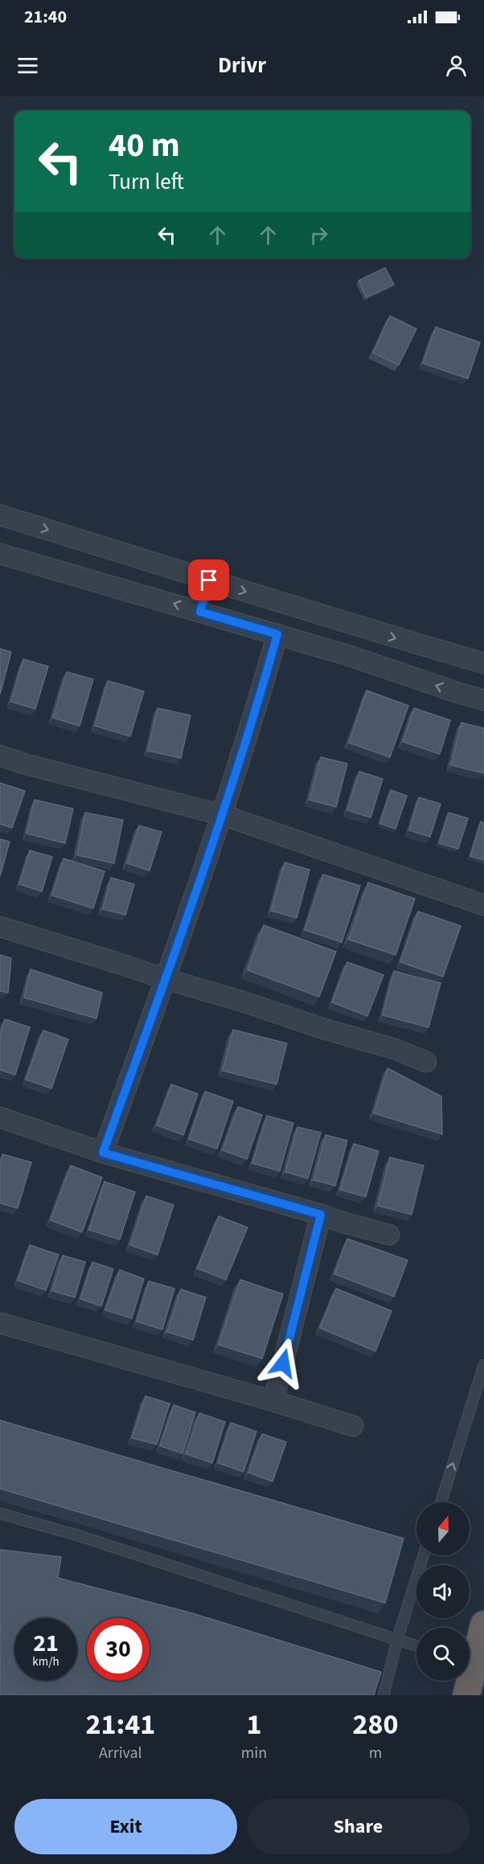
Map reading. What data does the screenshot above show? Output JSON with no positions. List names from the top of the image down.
{
  "north": "top",
  "page": {
    "status": "21:40",
    "header": "Drivr",
    "turn": ["40 m", "Turn left"],
    "speed": "21 km/h",
    "limit": "30",
    "eta": [
      "21:41",
      "Arrival",
      "1",
      "min",
      "280",
      "m"
    ],
    "buttons": ["Exit", "Share"]
  }
}
